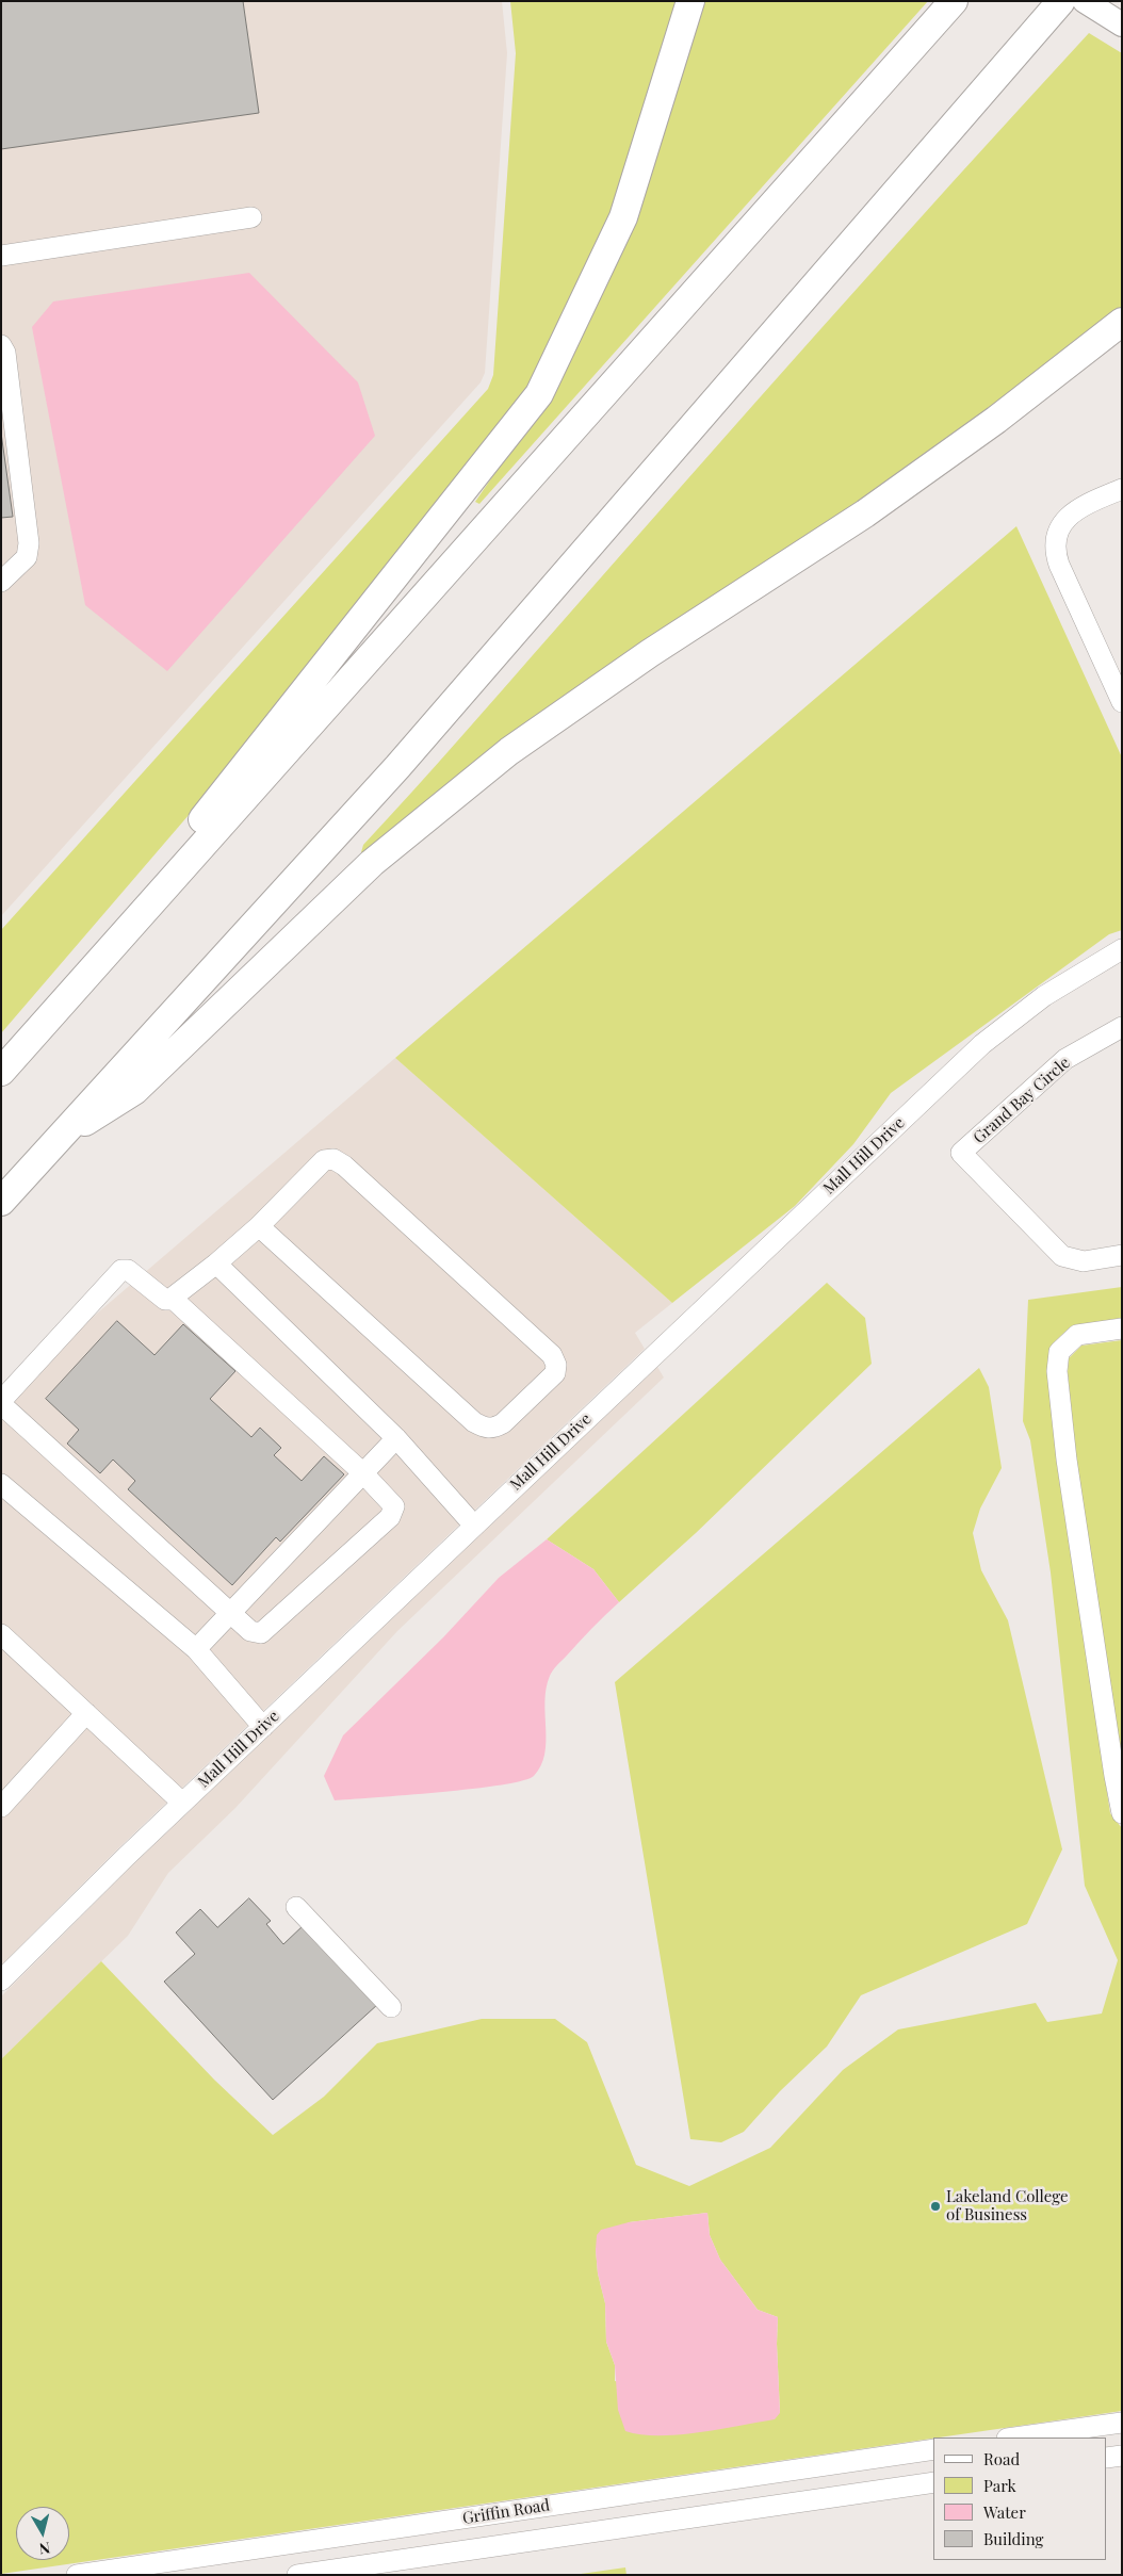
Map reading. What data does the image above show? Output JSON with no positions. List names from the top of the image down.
{
  "streets": {
    "street": ["Grand Bay Circle", "Mall Hill Drive", "Griffin Road"]
  },
  "places": ["Lakeland College of Business"],
  "legend": [
    "Road",
    "Park",
    "Water",
    "Building"
  ],
  "north": "bottom"
}
